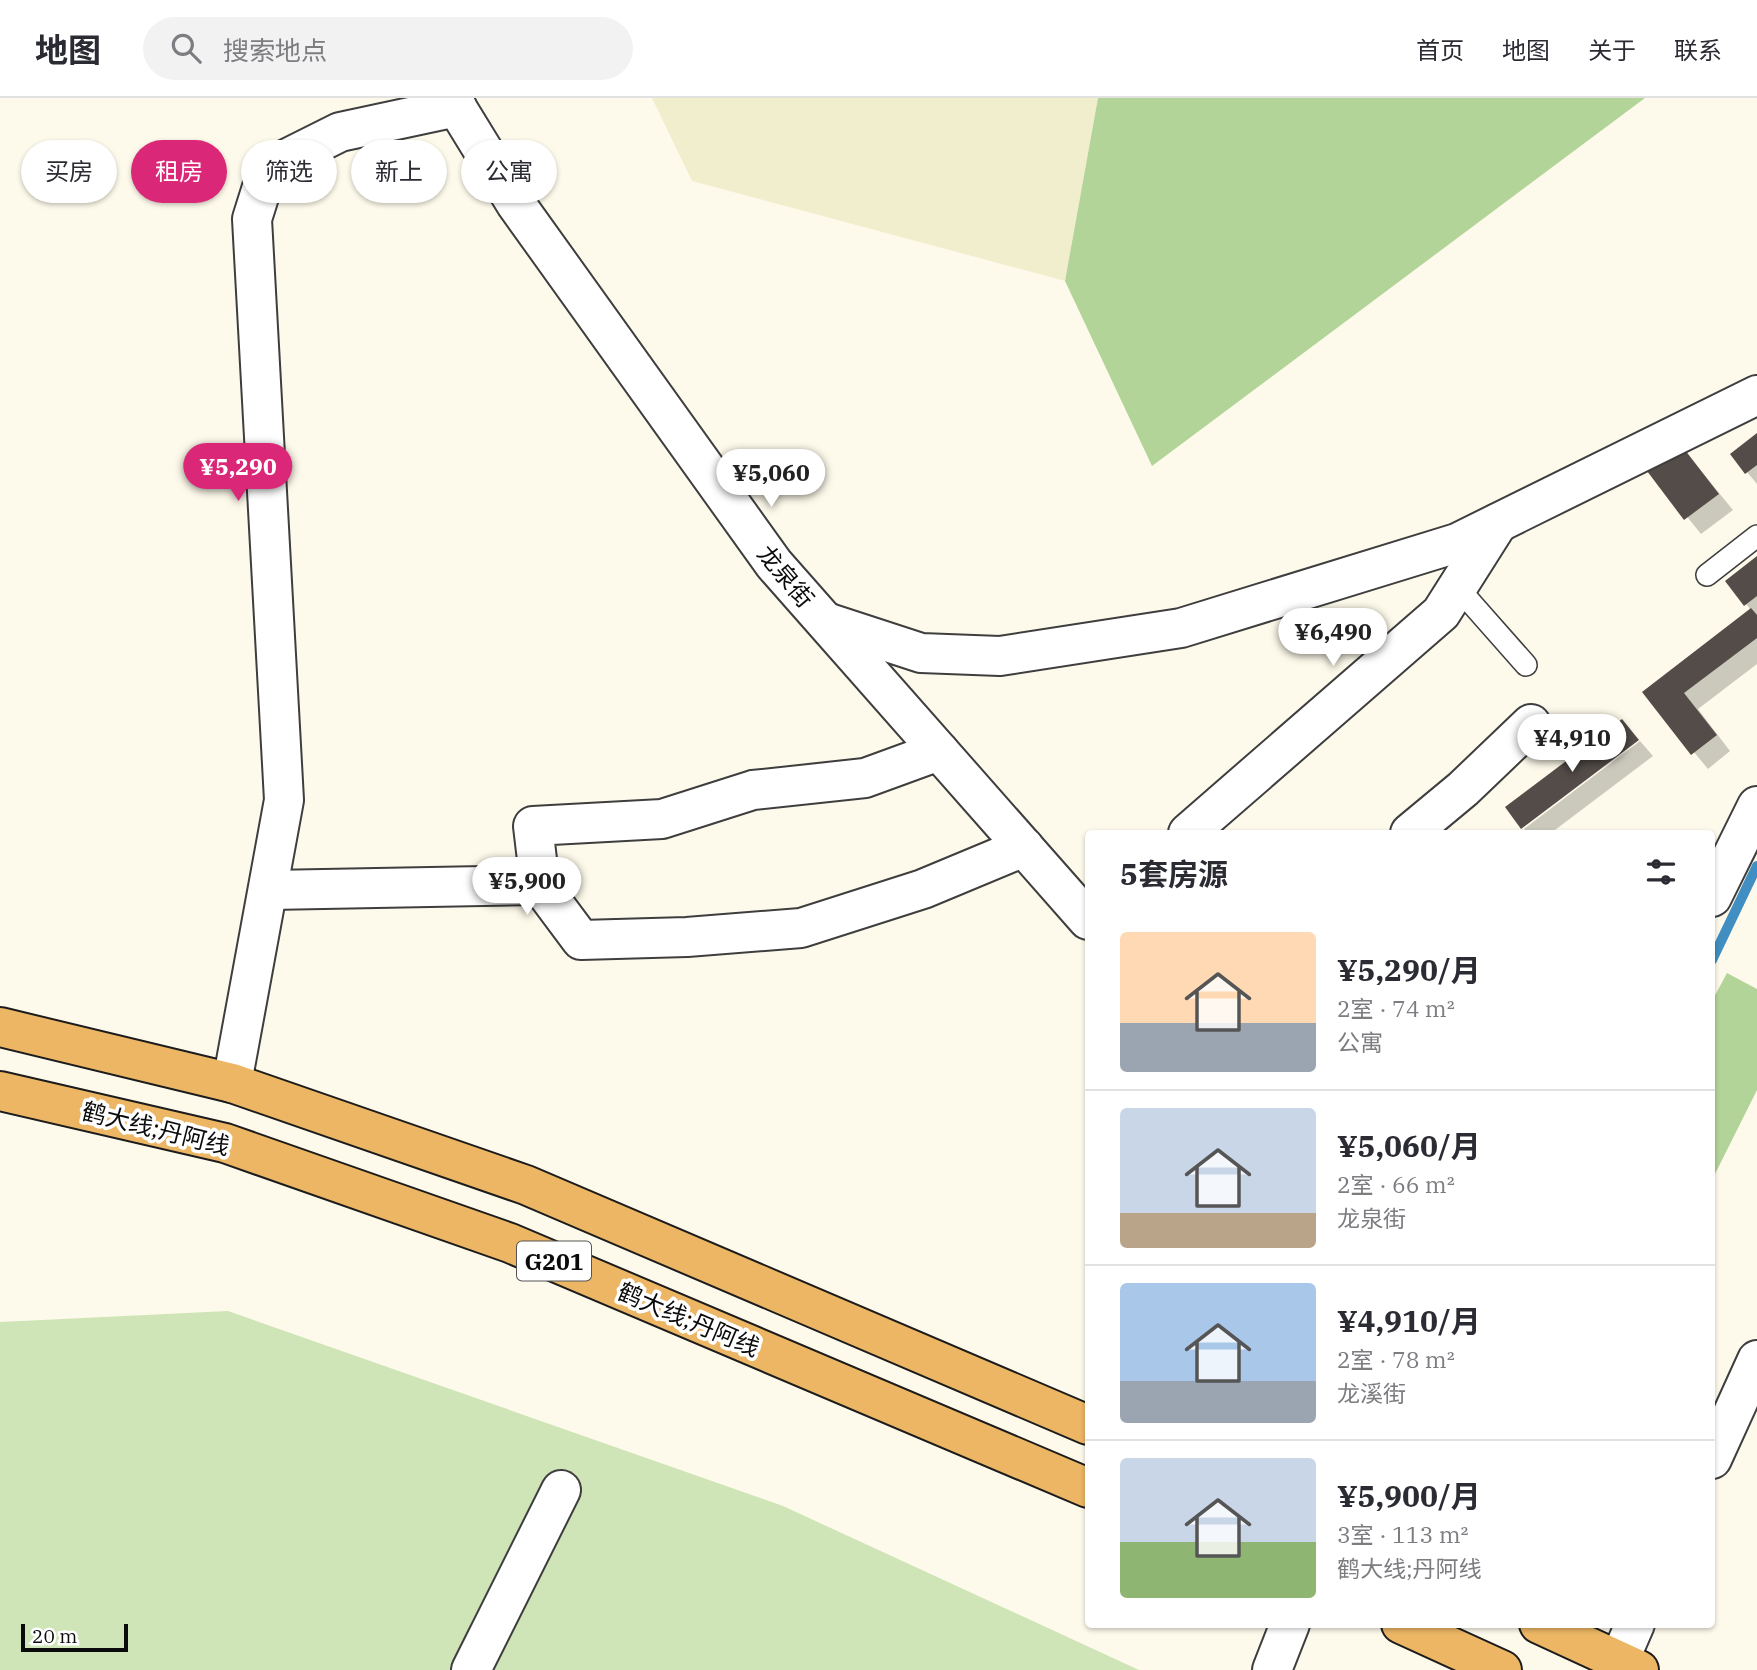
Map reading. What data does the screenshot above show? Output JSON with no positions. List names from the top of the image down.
{
  "streets": {
    "highway": ["鹤大线;丹阿线", "G201"],
    "street": ["龙泉街"]
  },
  "scale_bar": "20 m",
  "page": {
    "header": "地图",
    "search": "搜索地点",
    "nav": [
      "首页",
      "地图",
      "关于",
      "联系"
    ],
    "chip": [
      "买房",
      "租房",
      "筛选",
      "新上",
      "公寓"
    ],
    "price": [
      "¥5,290",
      "¥5,060",
      "¥6,490",
      "¥4,910",
      "¥5,900"
    ],
    "heading": "5套房源",
    "list": [
      {
        "name": "¥5,290/月",
        "note": "2室 · 74 m² · 公寓"
      },
      {
        "name": "¥5,060/月",
        "note": "2室 · 66 m² · 龙泉街"
      },
      {
        "name": "¥4,910/月",
        "note": "2室 · 78 m² · 龙溪街"
      },
      {
        "name": "¥5,900/月",
        "note": "3室 · 113 m² · 鹤大线;丹阿线"
      }
    ],
    "scale": "20 m"
  }
}
